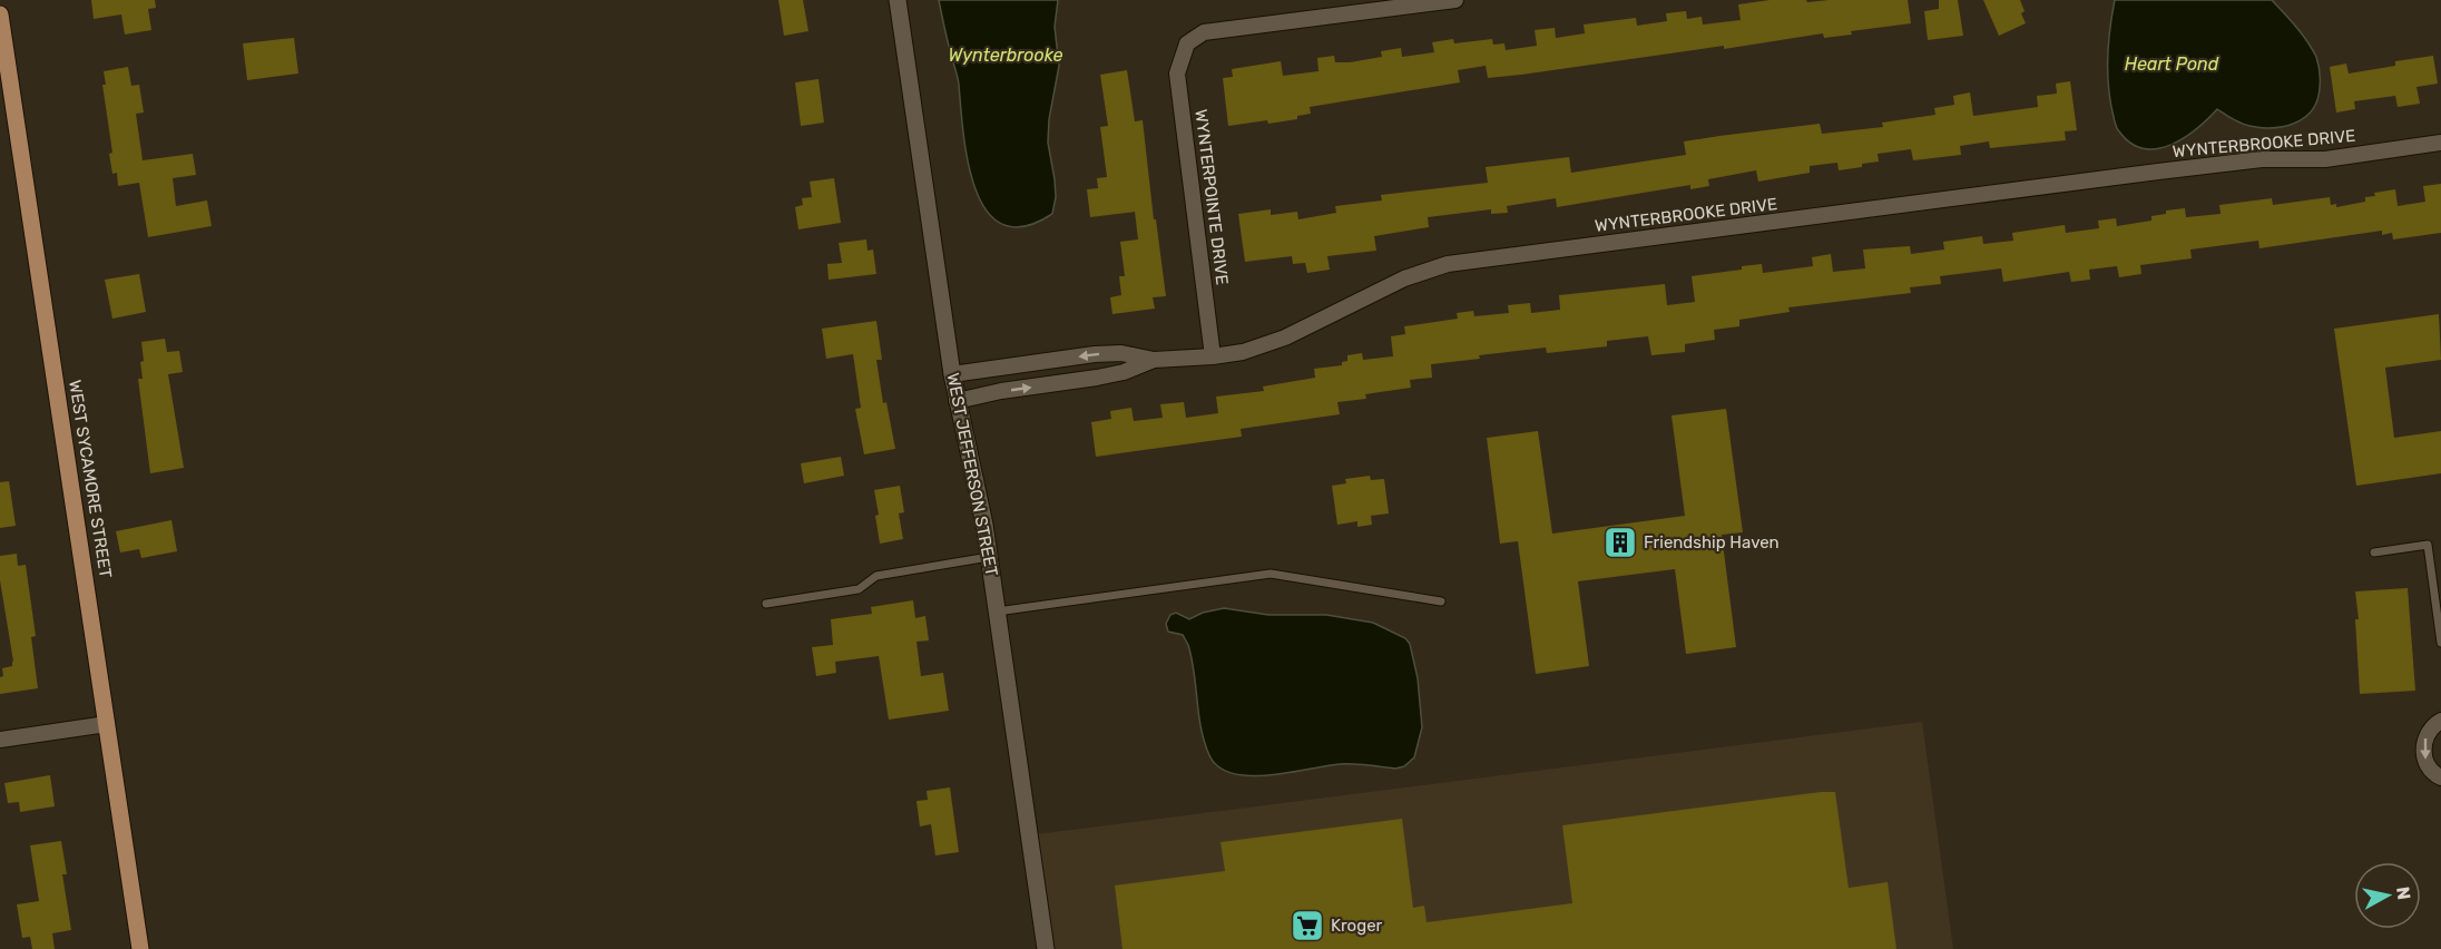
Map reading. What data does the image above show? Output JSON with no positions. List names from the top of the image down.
{
  "streets": {
    "main road": ["WEST SYCAMORE STREET"],
    "street": ["WYNTERBROOKE DRIVE", "WYNTERPOINTE DRIVE", "WEST JEFFERSON STREET"]
  },
  "crossings": [
    ["WYNTERBROOKE DRIVE", "WYNTERPOINTE DRIVE"],
    ["WYNTERBROOKE DRIVE", "WEST JEFFERSON STREET"]
  ],
  "water": ["Wynterbrooke", "Heart Pond"],
  "places": {
    "building": ["Friendship Haven"],
    "supermarket": ["Kroger"]
  },
  "north": "right"
}
